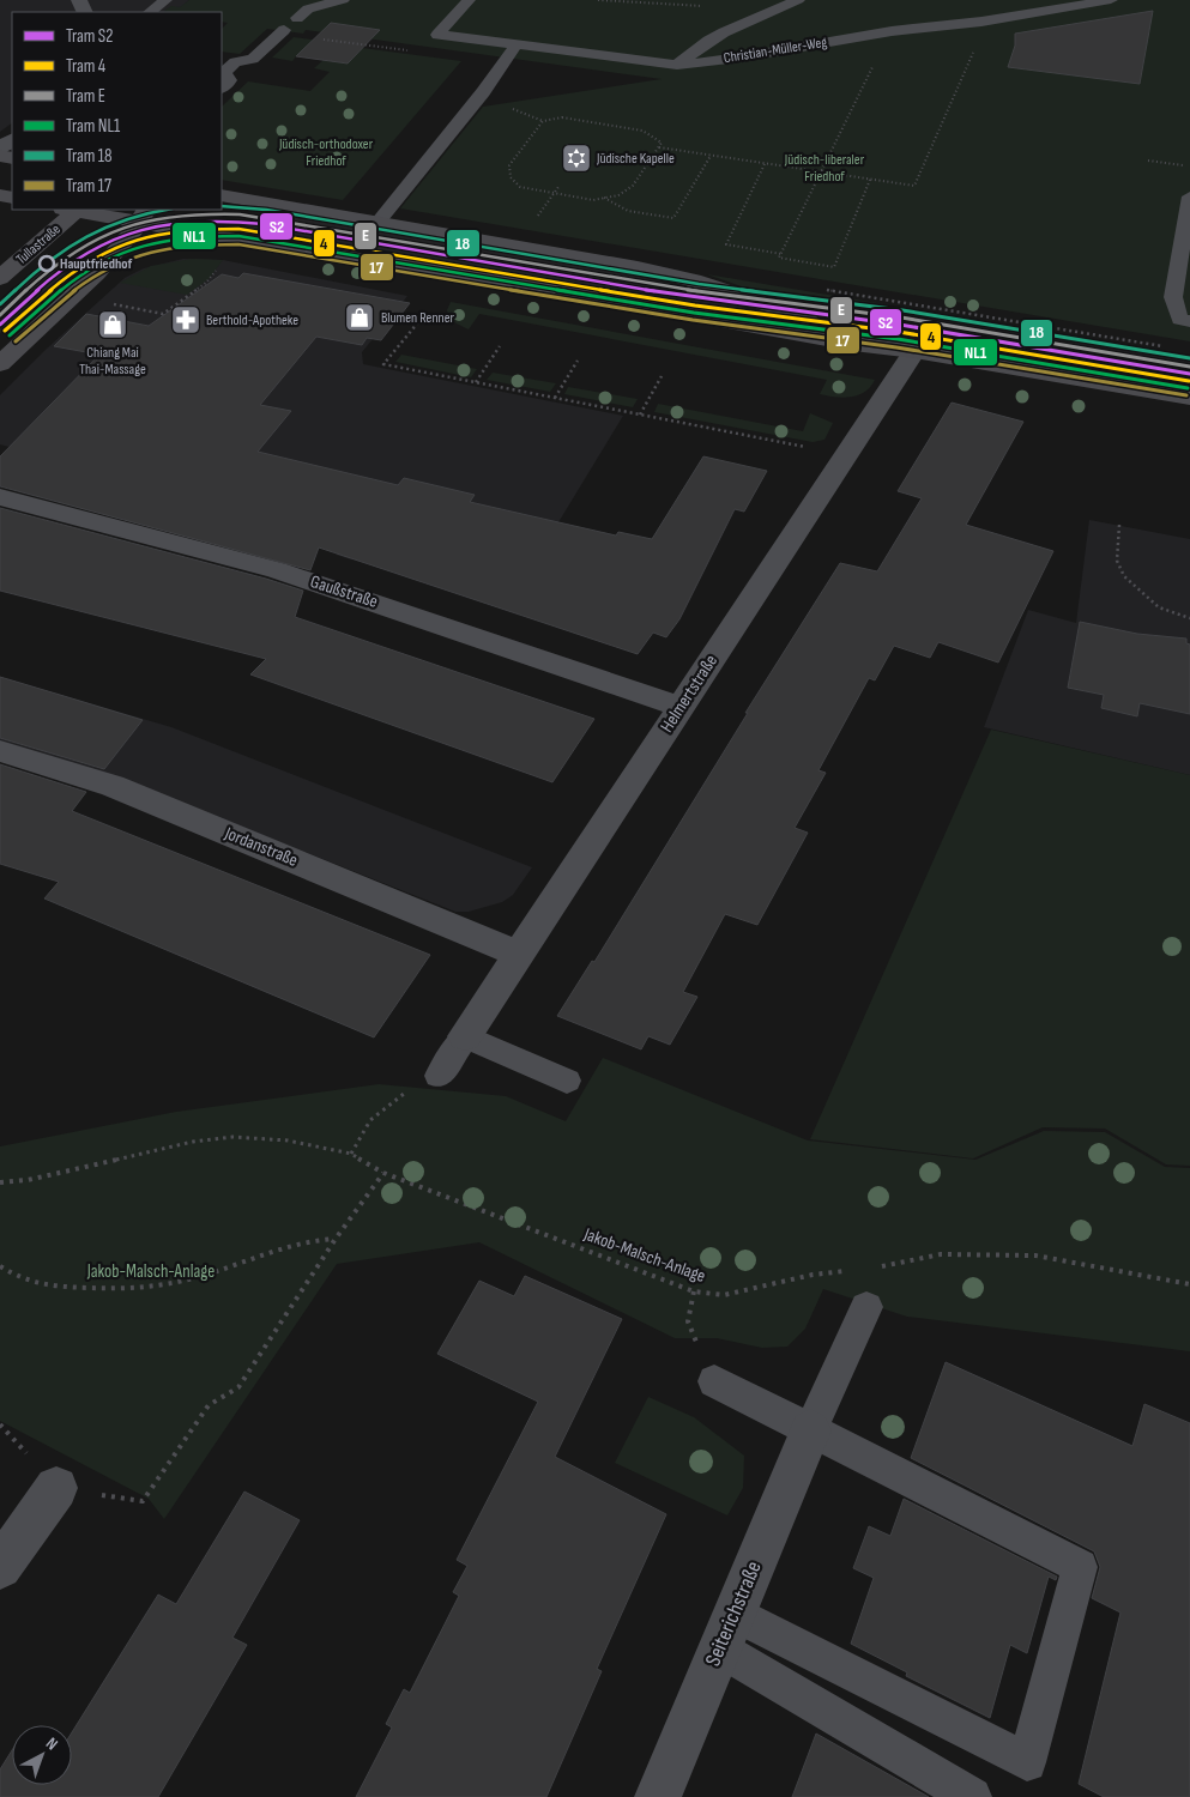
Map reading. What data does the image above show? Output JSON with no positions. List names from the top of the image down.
{
  "streets": {
    "main road": ["Tullastraße"],
    "street": [
      "Gaußstraße",
      "Helmertstraße",
      "Jordanstraße",
      "Seiterichstraße"
    ],
    "lane": ["Christian-Müller-Weg"],
    "path": ["Jakob-Malsch-Anlage"]
  },
  "crossings": [
    ["Gaußstraße", "Helmertstraße"],
    ["Helmertstraße", "Jordanstraße"]
  ],
  "parks": ["Jüdisch-orthodoxer Friedhof", "Jüdisch-liberaler Friedhof", "Jakob-Malsch-Anlage"],
  "places": {
    "synagogue": ["Jüdische Kapelle"],
    "other": ["Hauptfriedhof"],
    "shop": ["Blumen Renner", "Chiang Mai Thai-Massage"],
    "pharmacy": ["Berthold-Apotheke"]
  },
  "lines": [
    "tram line 18",
    "tram line E",
    "tram line S2",
    "tram line 4",
    "tram line NL1",
    "tram line 17"
  ],
  "legend": [
    "Tram S2",
    "Tram 4",
    "Tram E",
    "Tram NL1",
    "Tram 18",
    "Tram 17"
  ],
  "north": "top right"
}
